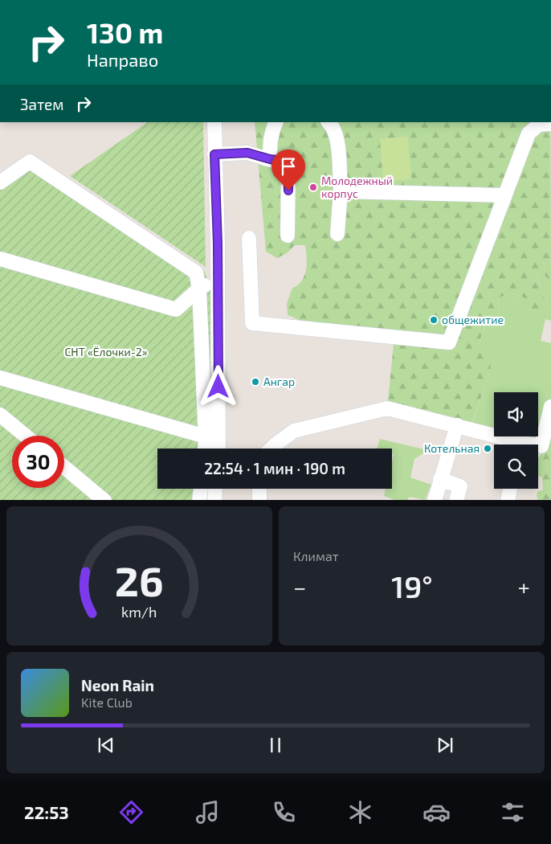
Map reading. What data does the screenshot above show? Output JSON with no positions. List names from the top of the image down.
{
  "parks": ["СНТ «Ёлочки-2»"],
  "places": [
    "Молодежный корпус",
    "общежитие",
    "Ангар",
    "Котельная"
  ],
  "page": {
    "turn": ["130 m", "Направо"],
    "then": "Затем",
    "limit": "30",
    "trip": "22:54 · 1 мин · 190 m",
    "tile": "Климат",
    "heat": ["−", "19°", "+"],
    "song": ["Neon Rain", "Kite Club"],
    "tabs": "22:53",
    "gauge": ["26", "km/h"]
  }
}
